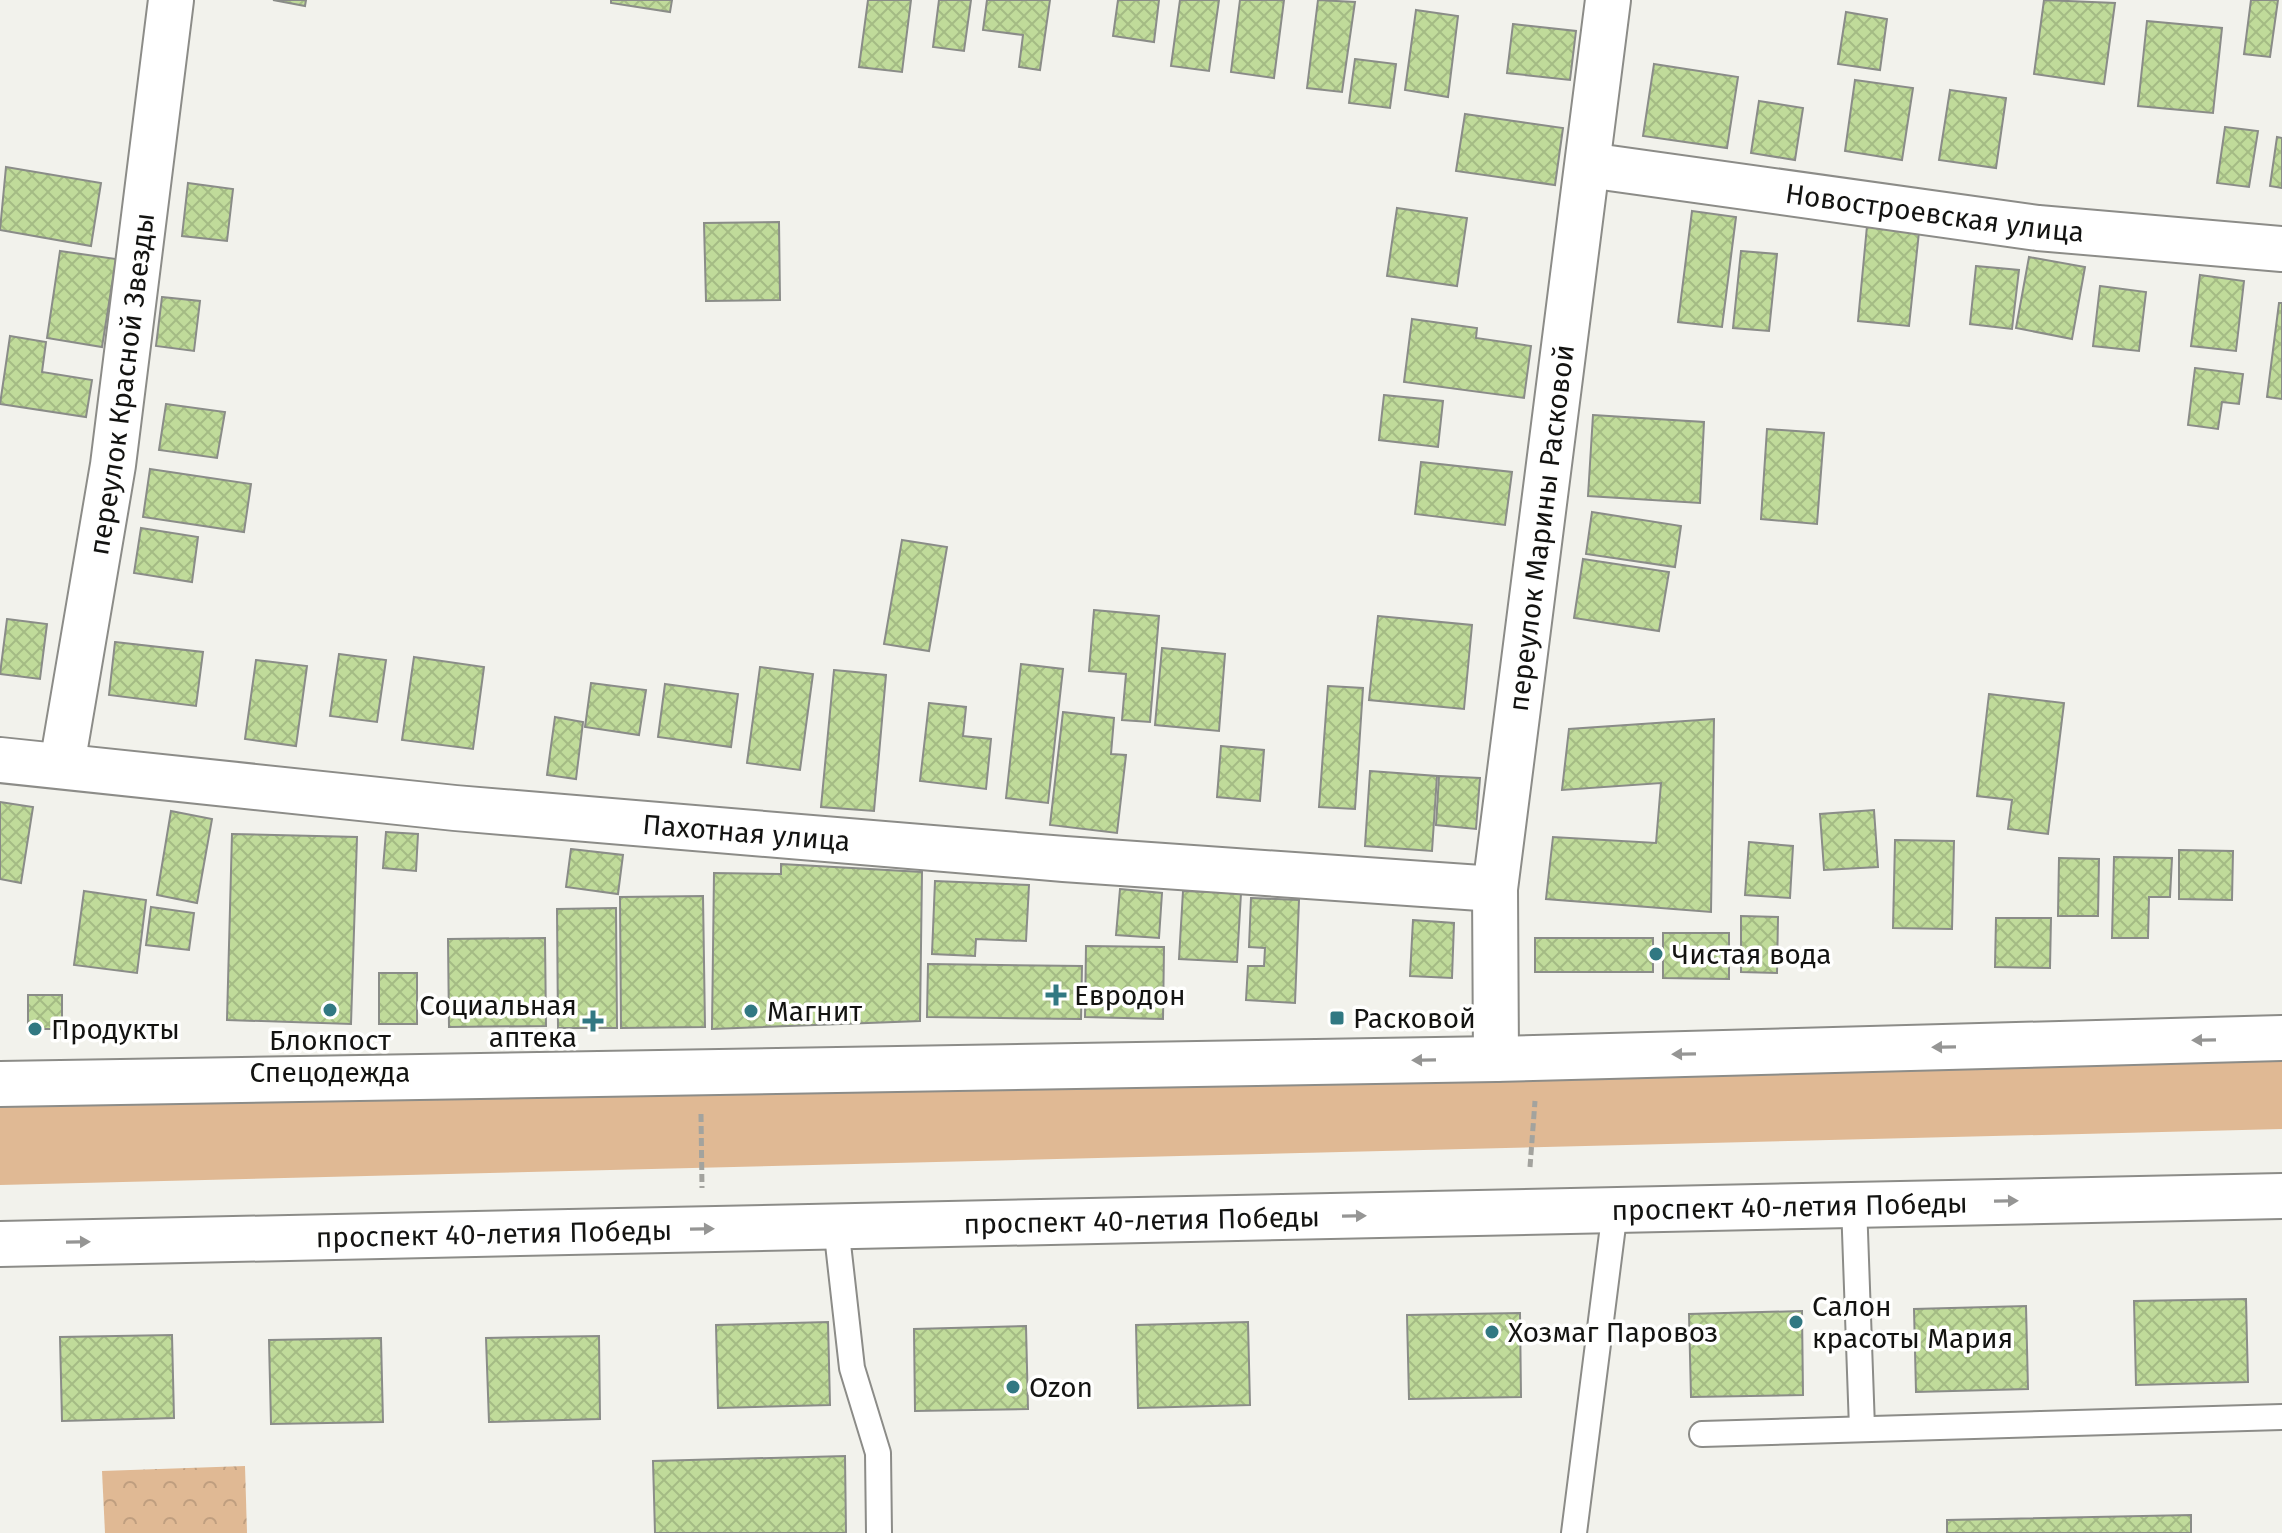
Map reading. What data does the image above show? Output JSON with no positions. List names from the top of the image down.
{
  "streets": {
    "main road": [
      "Новостроевская улица",
      "переулок Красной Звезды",
      "переулок Марины Расковой",
      "Пахотная улица",
      "проспект 40-летия Победы"
    ]
  },
  "crossings": [
    ["Новостроевская улица", "переулок Марины Расковой"],
    ["переулок Красной Звезды", "Пахотная улица"],
    ["переулок Марины Расковой", "Пахотная улица"]
  ],
  "places": {
    "other": [
      "Чистая вода",
      "Блокпост Спецодежда",
      "Магнит",
      "Продукты",
      "Салон красоты Мария",
      "Хозмаг Паровоз",
      "Ozon"
    ],
    "health": ["Евродон", "Социальная аптека"],
    "transit": ["Расковой"]
  }
}
